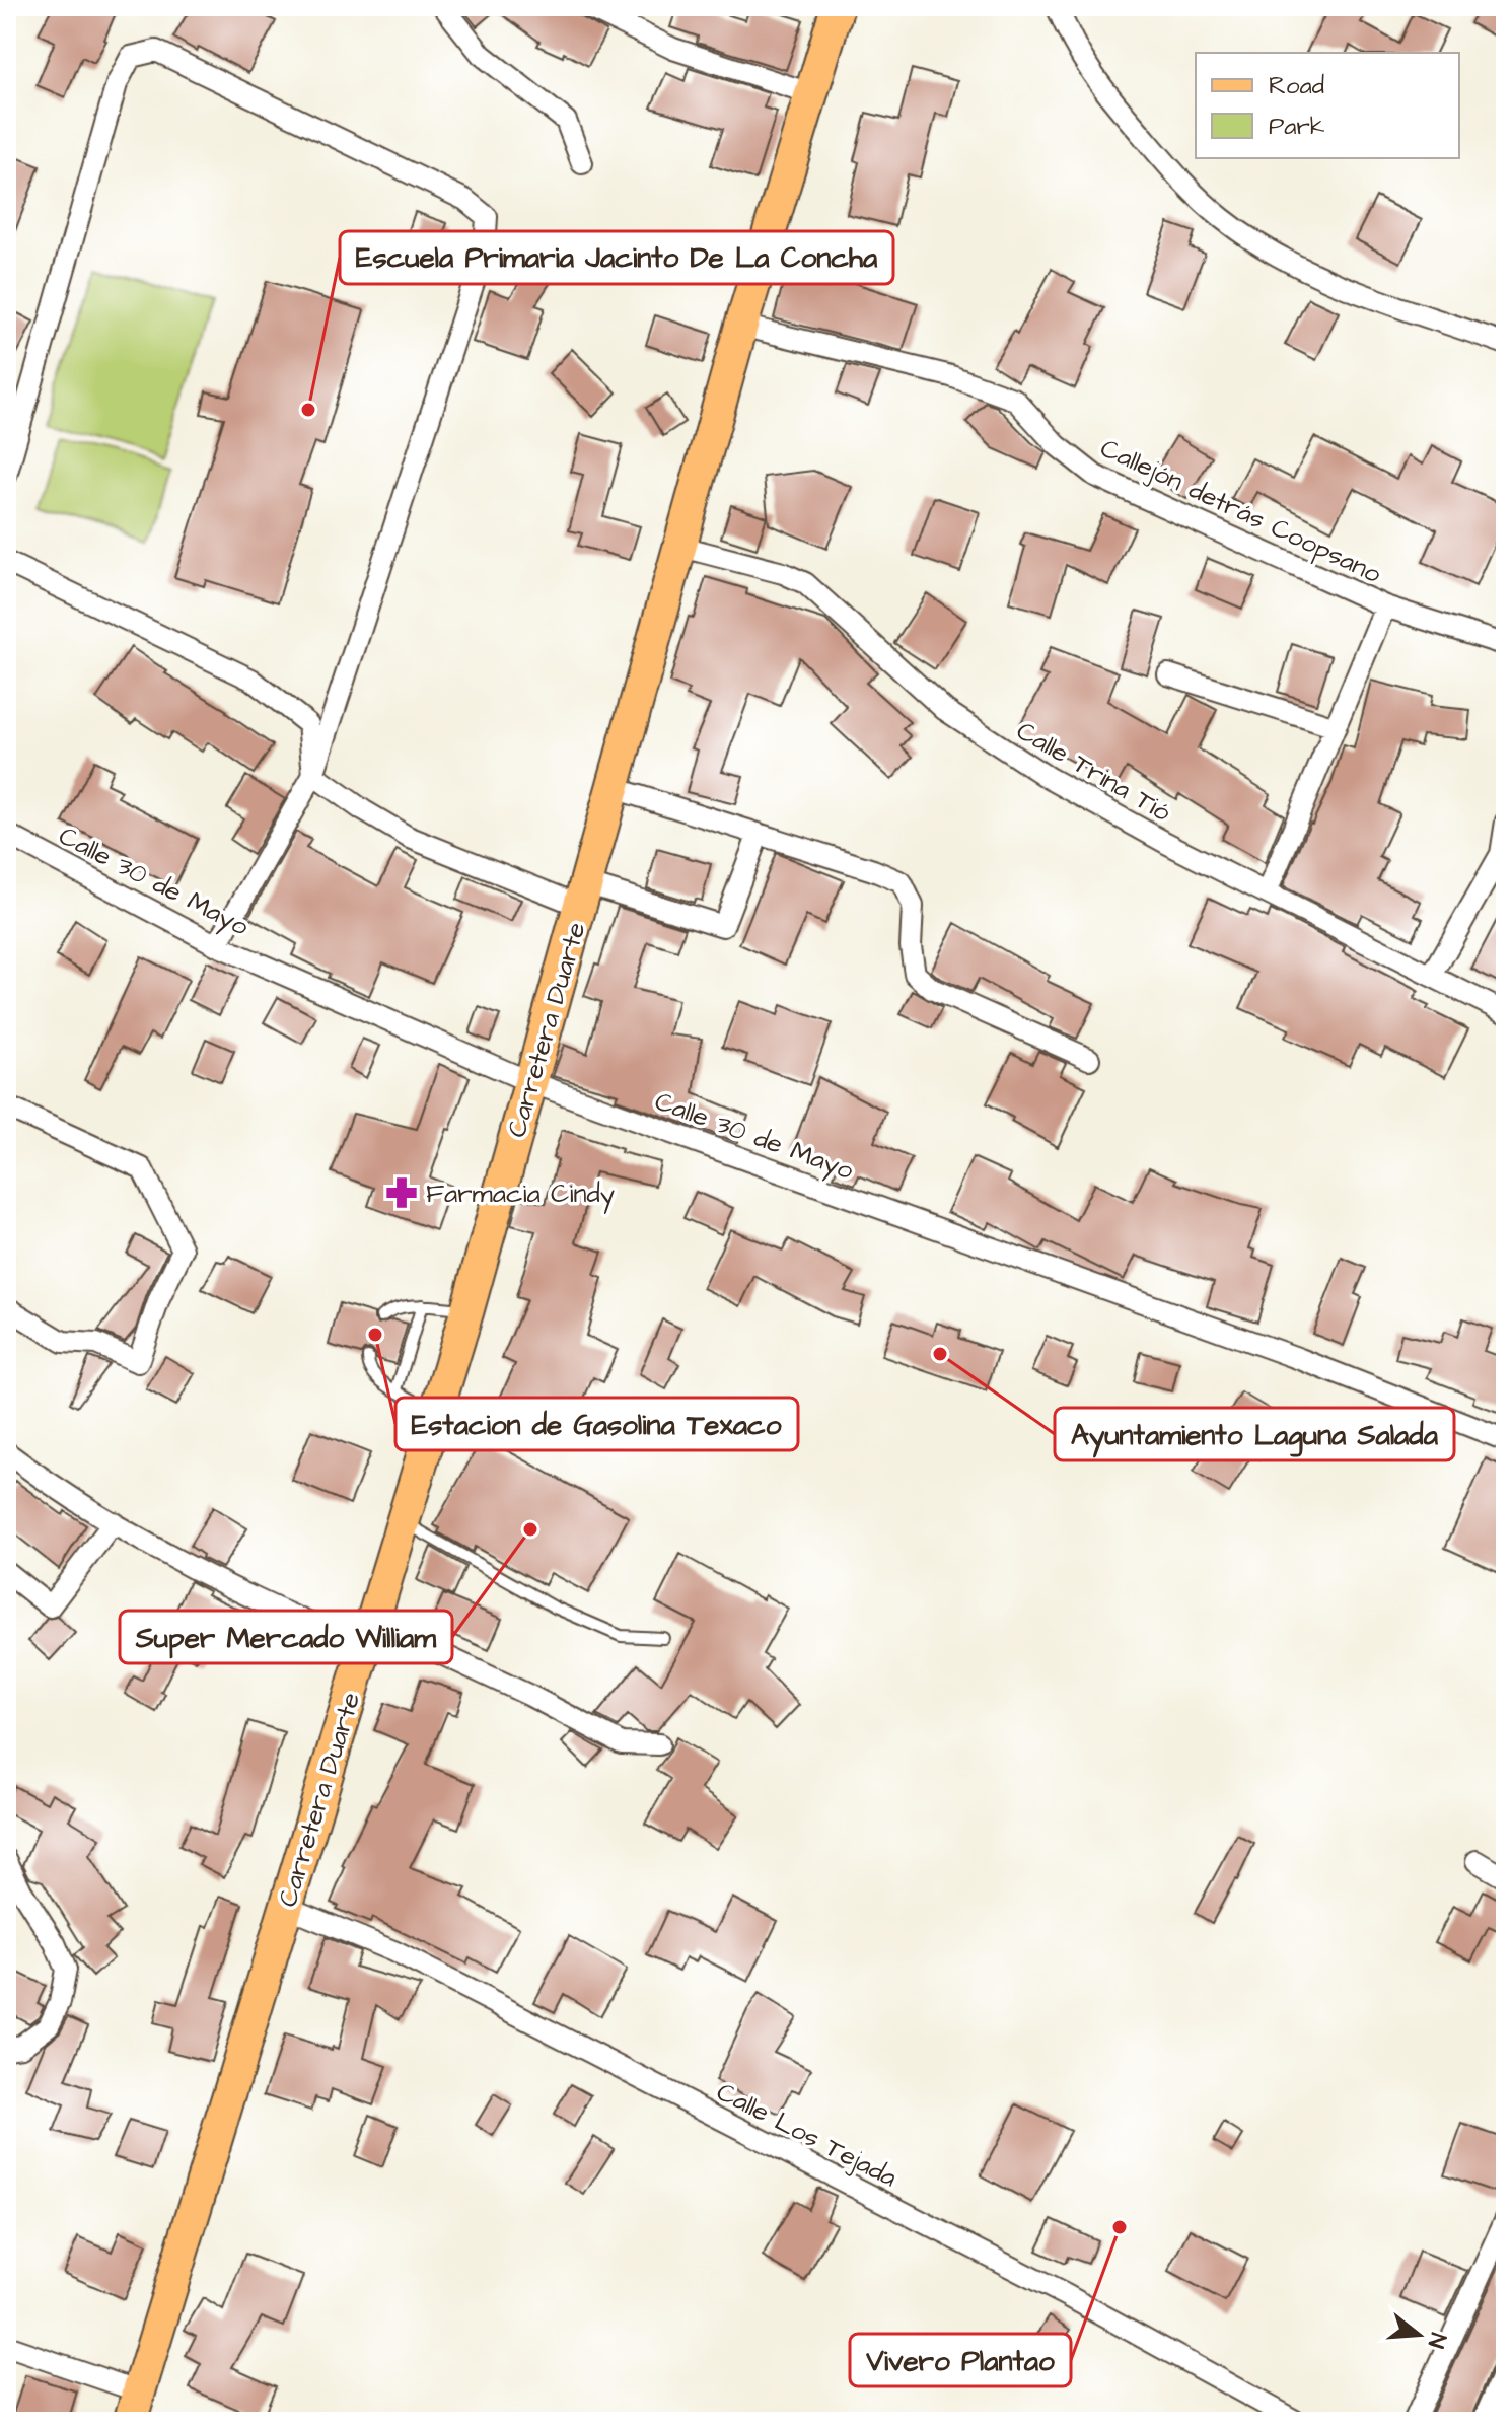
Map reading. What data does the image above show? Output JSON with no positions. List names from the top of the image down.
{
  "streets": {
    "main road": ["Carretera Duarte"],
    "street": [
      "Callejón detrás Coopsano",
      "Calle Trina Tió",
      "Calle 30 de Mayo",
      "Calle Los Tejada"
    ]
  },
  "crossings": [
    ["Callejón detrás Coopsano", "Carretera Duarte"],
    ["Calle Trina Tió", "Carretera Duarte"],
    ["Calle 30 de Mayo", "Carretera Duarte"],
    ["Carretera Duarte", "Calle Los Tejada"]
  ],
  "places": {
    "other": [
      "Escuela Primaria Jacinto De La Concha",
      "Estacion de Gasolina Texaco",
      "Ayuntamiento Laguna Salada",
      "Super Mercado William",
      "Vivero Plantao"
    ],
    "pharmacy": ["Farmacia Cindy"]
  },
  "legend": ["Road", "Park"],
  "north": "right"
}
